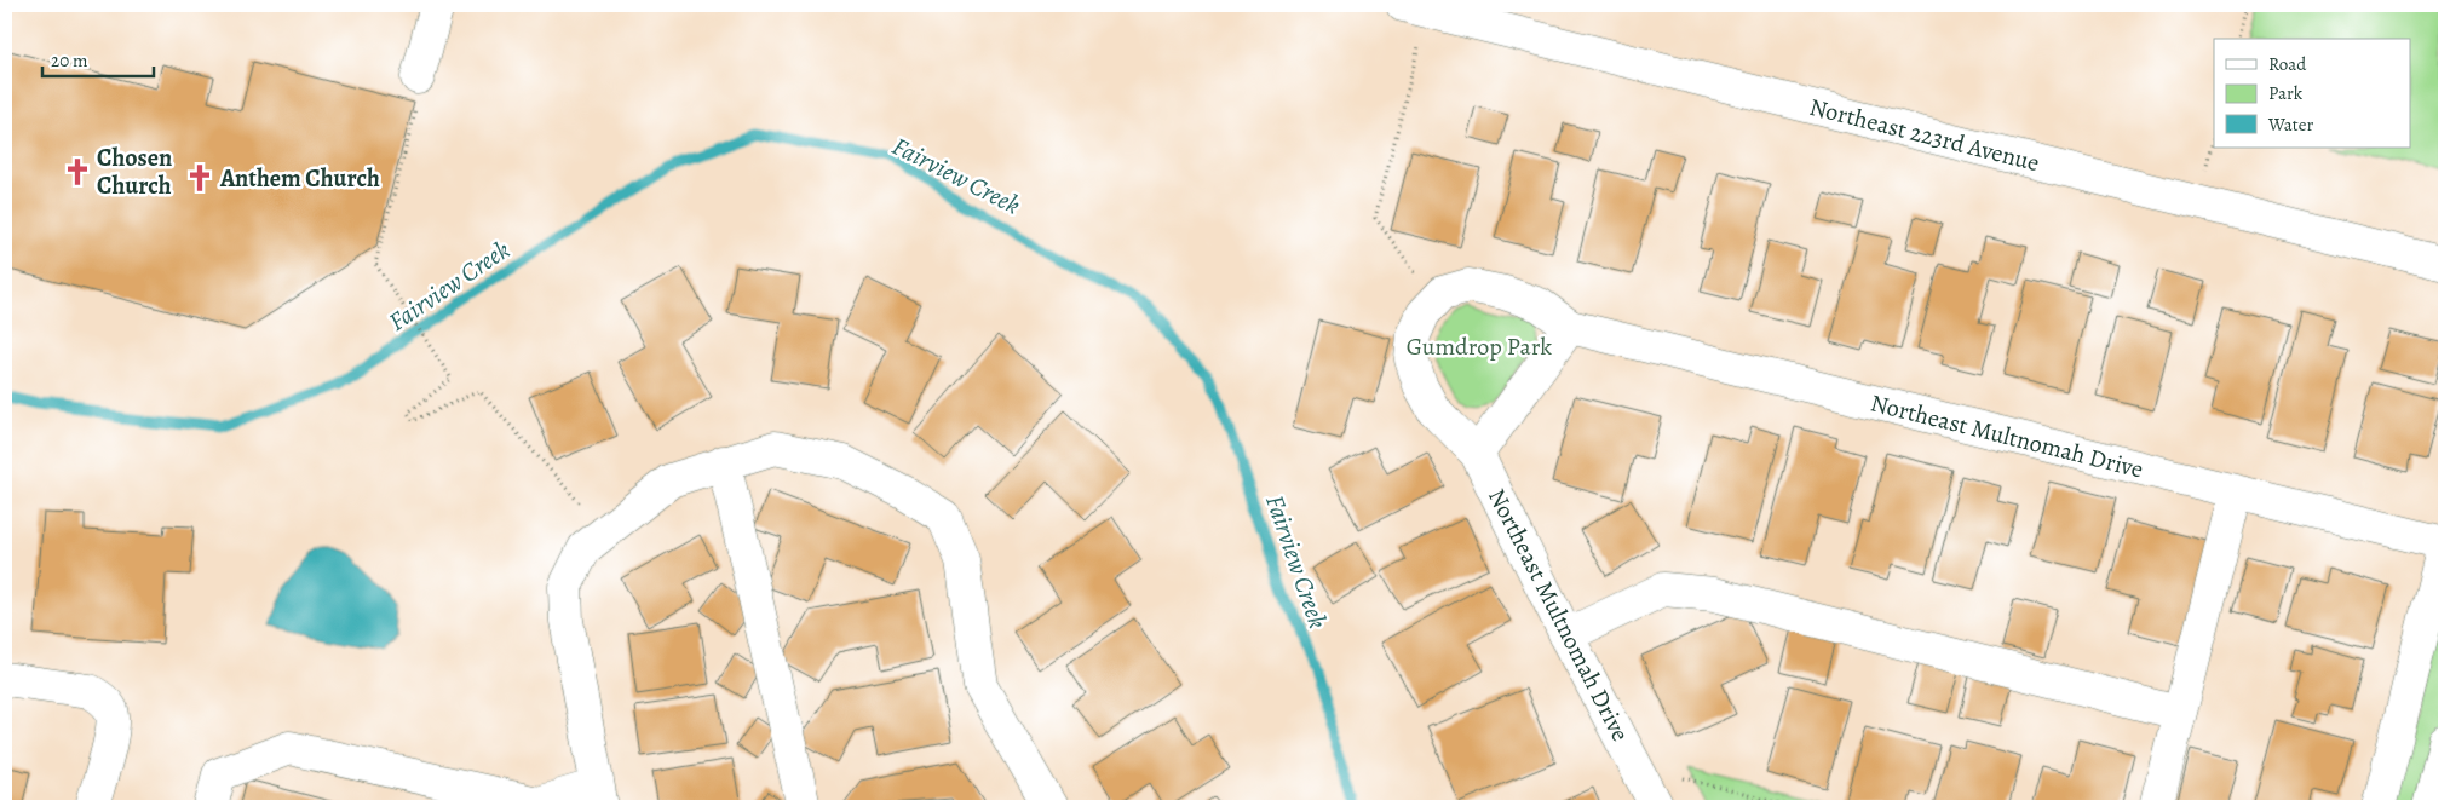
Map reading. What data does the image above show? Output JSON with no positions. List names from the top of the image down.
{
  "streets": {
    "street": ["Northeast 223rd Avenue", "Northeast Multnomah Drive"]
  },
  "water": ["Fairview Creek"],
  "parks": ["Gumdrop Park"],
  "places": {
    "church": ["Chosen Church", "Anthem Church"]
  },
  "legend": ["Road", "Park", "Water"],
  "scale_bar": "20 m"
}
